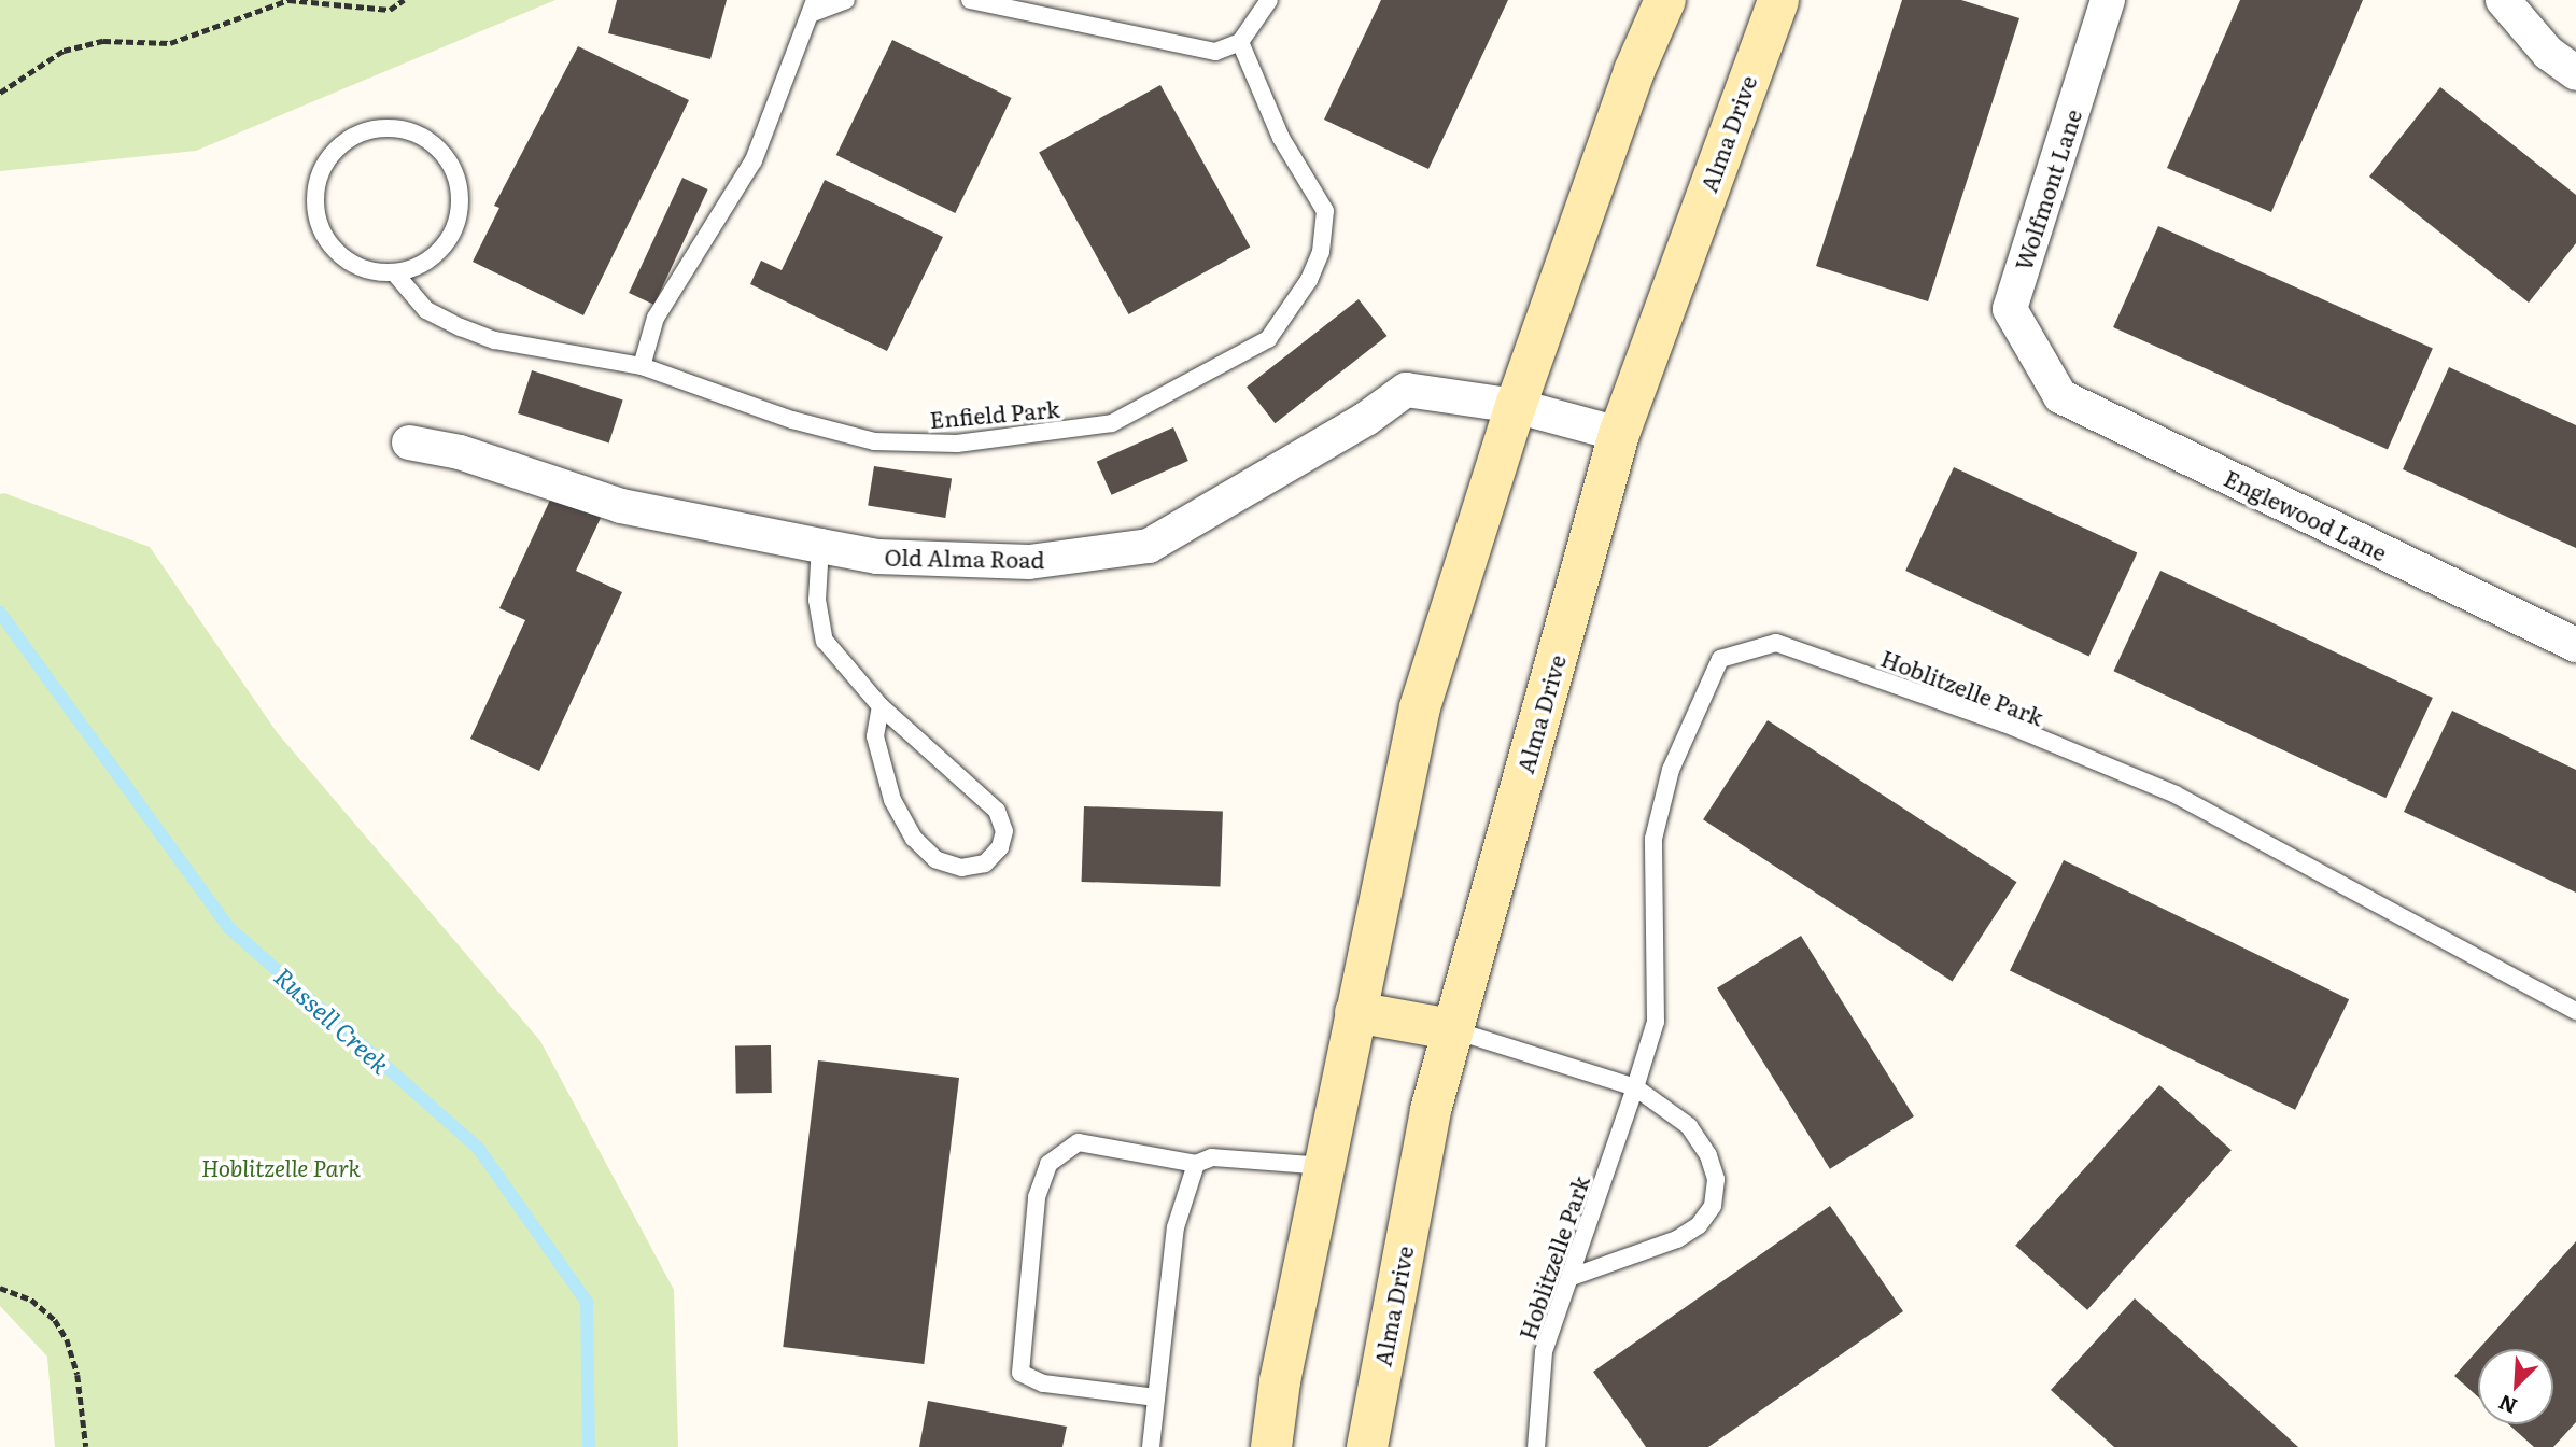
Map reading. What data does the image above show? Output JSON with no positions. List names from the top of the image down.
{
  "streets": {
    "main road": ["Alma Drive"],
    "street": ["Wolfmont Lane", "Englewood Lane", "Old Alma Road"],
    "lane": ["Enfield Park", "Hoblitzelle Park"]
  },
  "crossings": [
    ["Alma Drive", "Old Alma Road"],
    ["Wolfmont Lane", "Englewood Lane"]
  ],
  "water": ["Russell Creek"],
  "parks": ["Hoblitzelle Park"],
  "north": "bottom left"
}
